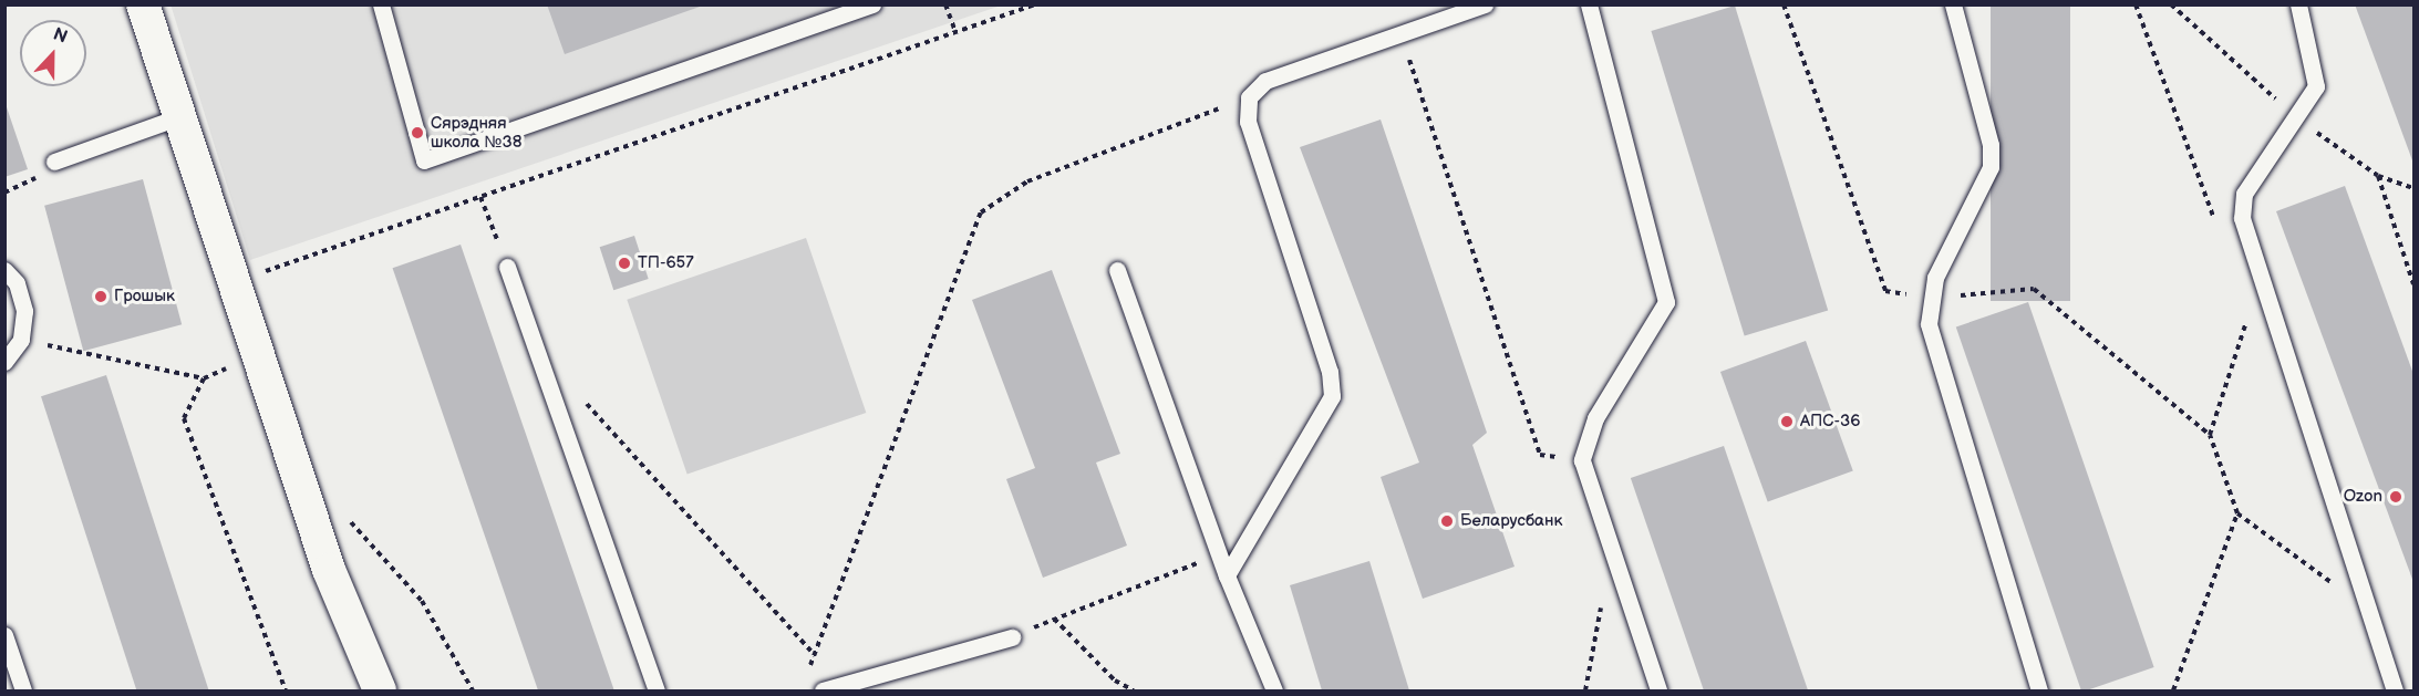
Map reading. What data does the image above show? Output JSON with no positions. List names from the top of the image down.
{
  "places": [
    "Сярэдняя школа №38",
    "ТП-657",
    "Грошык",
    "АПС-36",
    "Ozon",
    "Беларусбанк"
  ],
  "north": "top"
}
